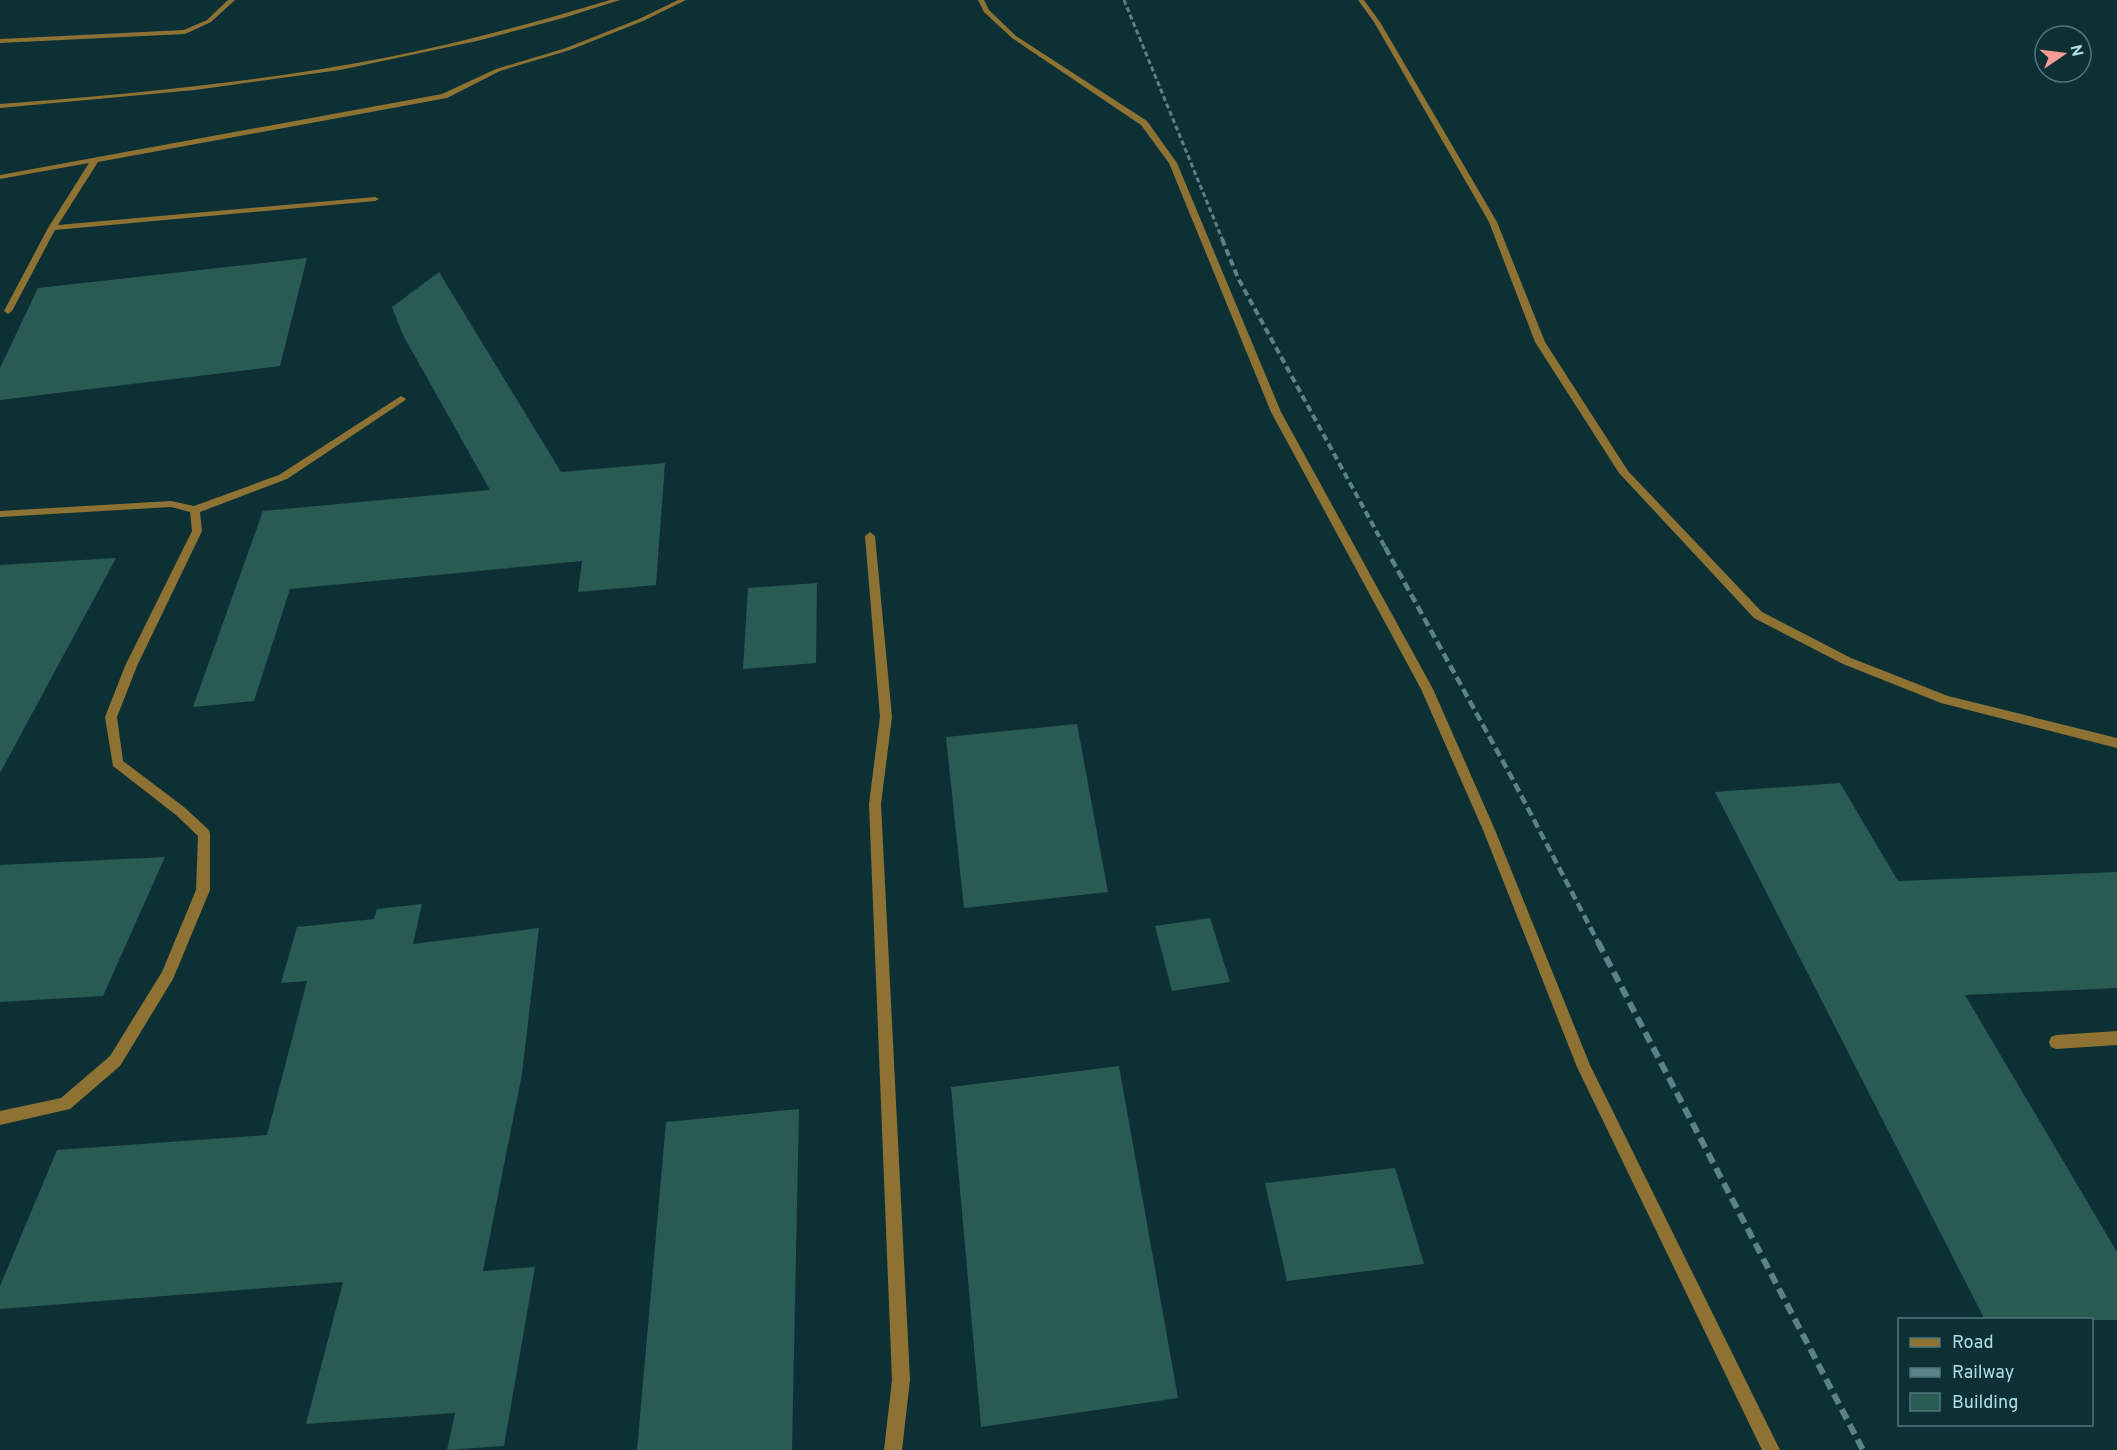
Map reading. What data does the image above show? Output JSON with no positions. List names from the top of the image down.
{
  "legend": ["Road", "Railway", "Building"],
  "north": "right"
}
